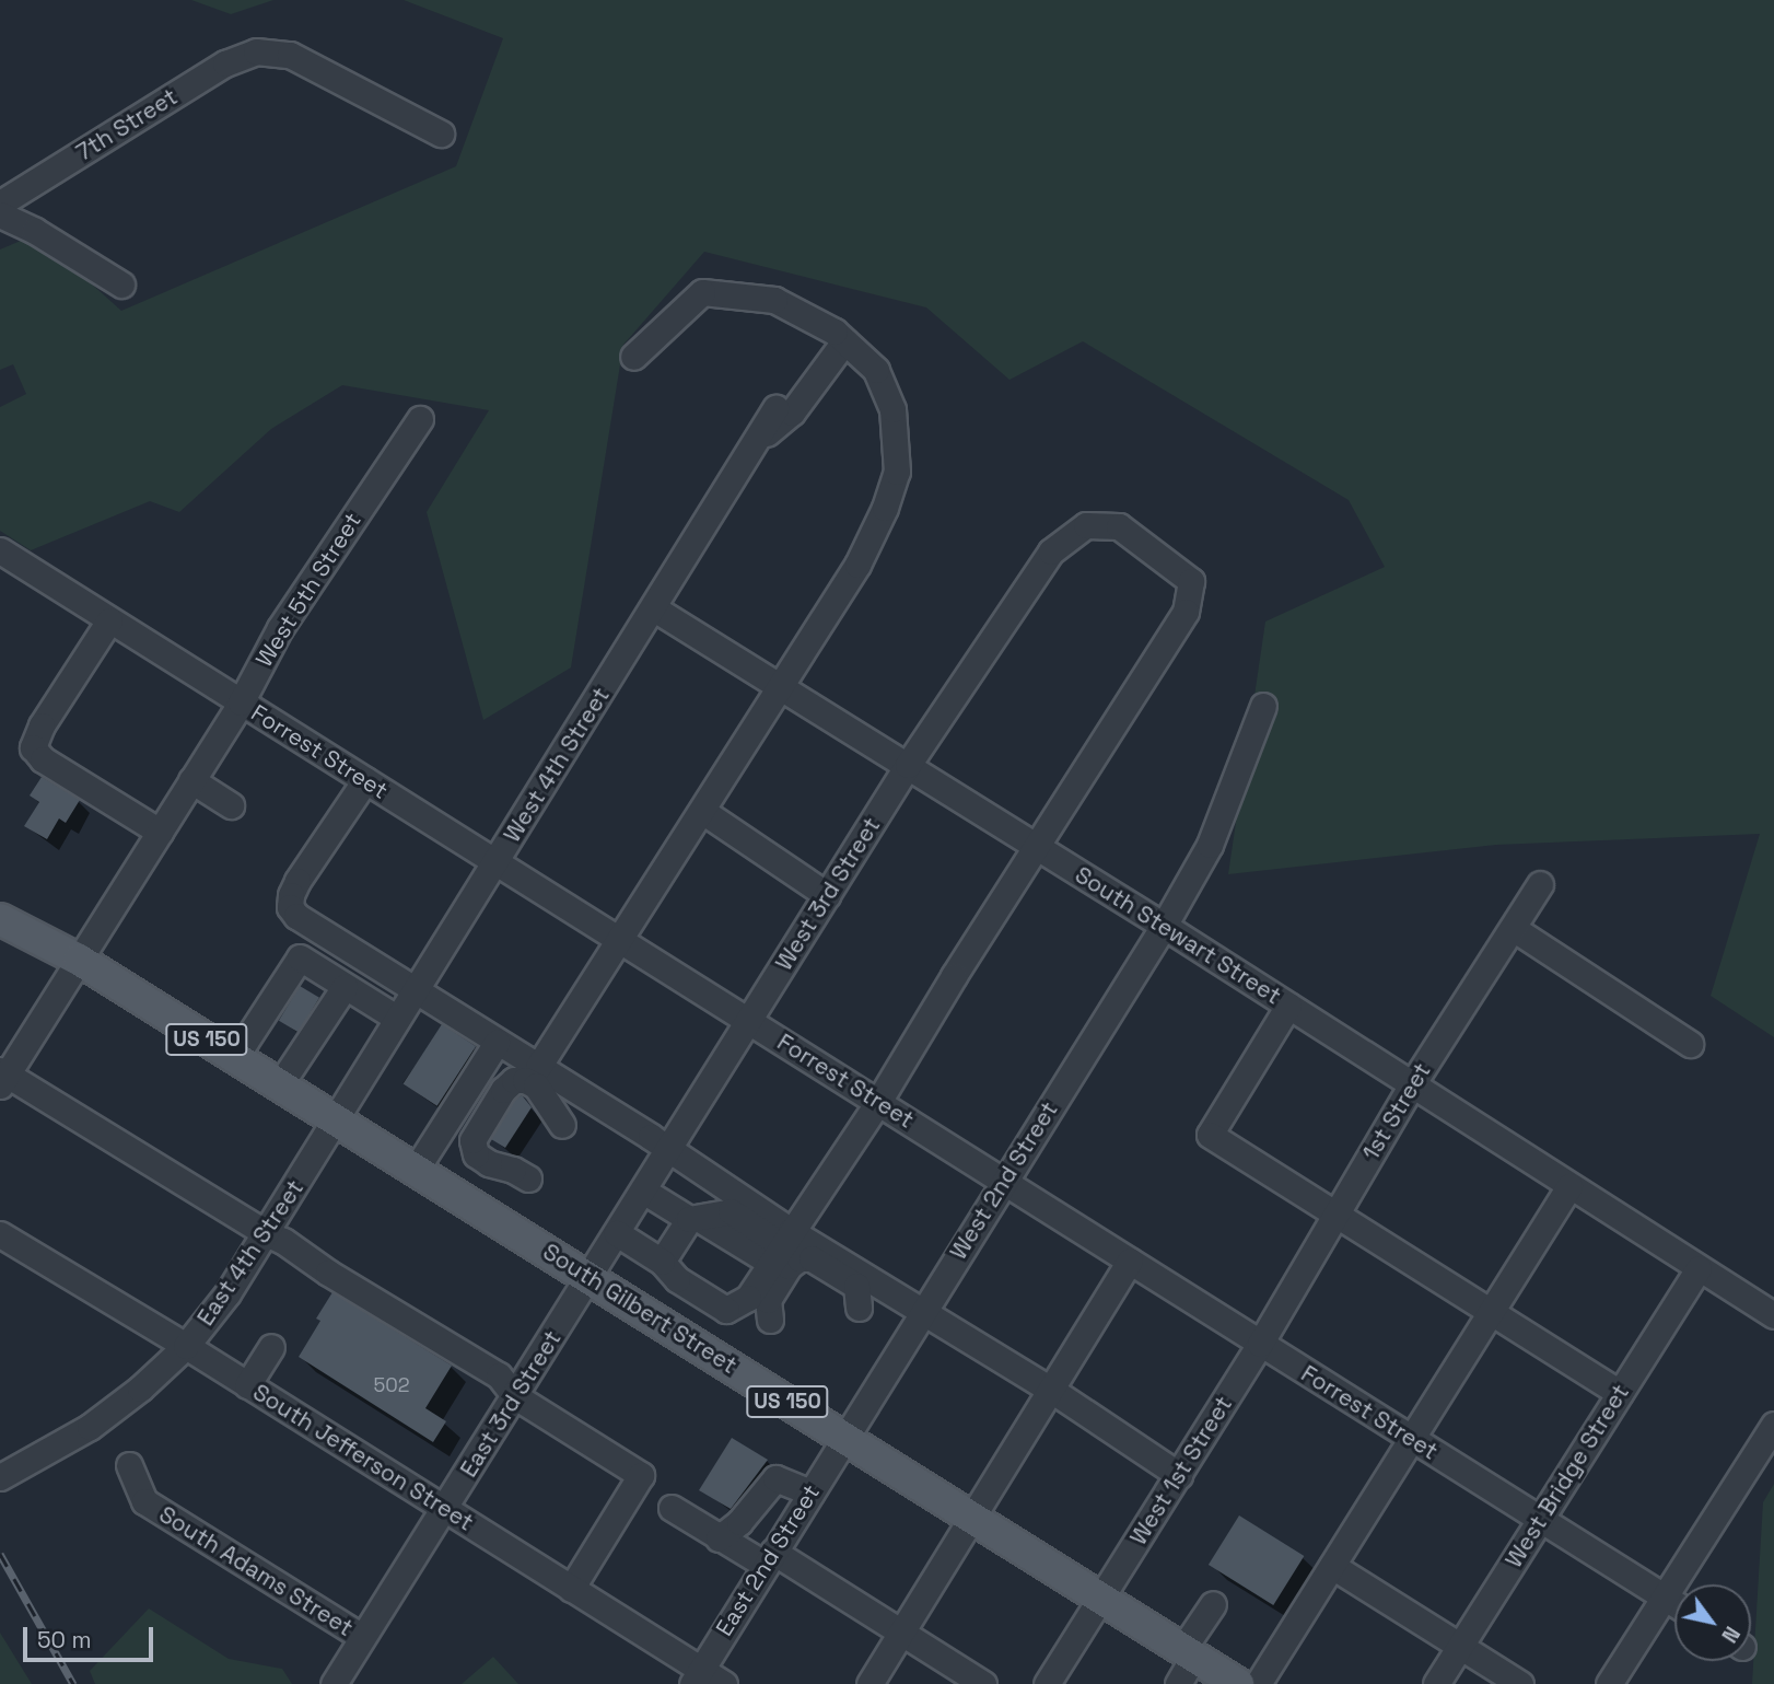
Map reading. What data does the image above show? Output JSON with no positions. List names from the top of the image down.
{
  "streets": {
    "main road": ["US 150", "South Gilbert Street"],
    "street": [
      "7th Street",
      "West 5th Street",
      "Forrest Street",
      "West 4th Street",
      "West 3rd Street",
      "South Stewart Street",
      "1st Street",
      "West 2nd Street",
      "East 4th Street",
      "East 3rd Street",
      "South Jefferson Street",
      "West 1st Street",
      "West Bridge Street",
      "East 2nd Street",
      "South Adams Street"
    ]
  },
  "crossings": [
    ["West 5th Street", "Forrest Street"],
    ["West 5th Street", "South Gilbert Street"],
    ["Forrest Street", "West 4th Street"],
    ["Forrest Street", "West 3rd Street"],
    ["Forrest Street", "1st Street"],
    ["Forrest Street", "West 2nd Street"],
    ["Forrest Street", "West 1st Street"],
    ["Forrest Street", "West Bridge Street"],
    ["West 4th Street", "South Stewart Street"],
    ["West 4th Street", "East 4th Street"],
    ["West 4th Street", "South Gilbert Street"],
    ["West 3rd Street", "South Stewart Street"],
    ["West 3rd Street", "South Gilbert Street"],
    ["West 3rd Street", "East 3rd Street"],
    ["South Stewart Street", "1st Street"],
    ["South Stewart Street", "West 2nd Street"],
    ["South Stewart Street", "West Bridge Street"],
    ["1st Street", "West 1st Street"],
    ["West 2nd Street", "South Gilbert Street"],
    ["West 2nd Street", "East 2nd Street"],
    ["East 4th Street", "South Gilbert Street"],
    ["East 4th Street", "South Jefferson Street"],
    ["South Gilbert Street", "East 3rd Street"],
    ["South Gilbert Street", "West 1st Street"],
    ["South Gilbert Street", "East 2nd Street"],
    ["East 3rd Street", "South Jefferson Street"],
    ["East 3rd Street", "South Adams Street"],
    ["South Jefferson Street", "East 2nd Street"]
  ],
  "house_numbers": ["502"],
  "scale_bar": "50 m",
  "north": "bottom right"
}
